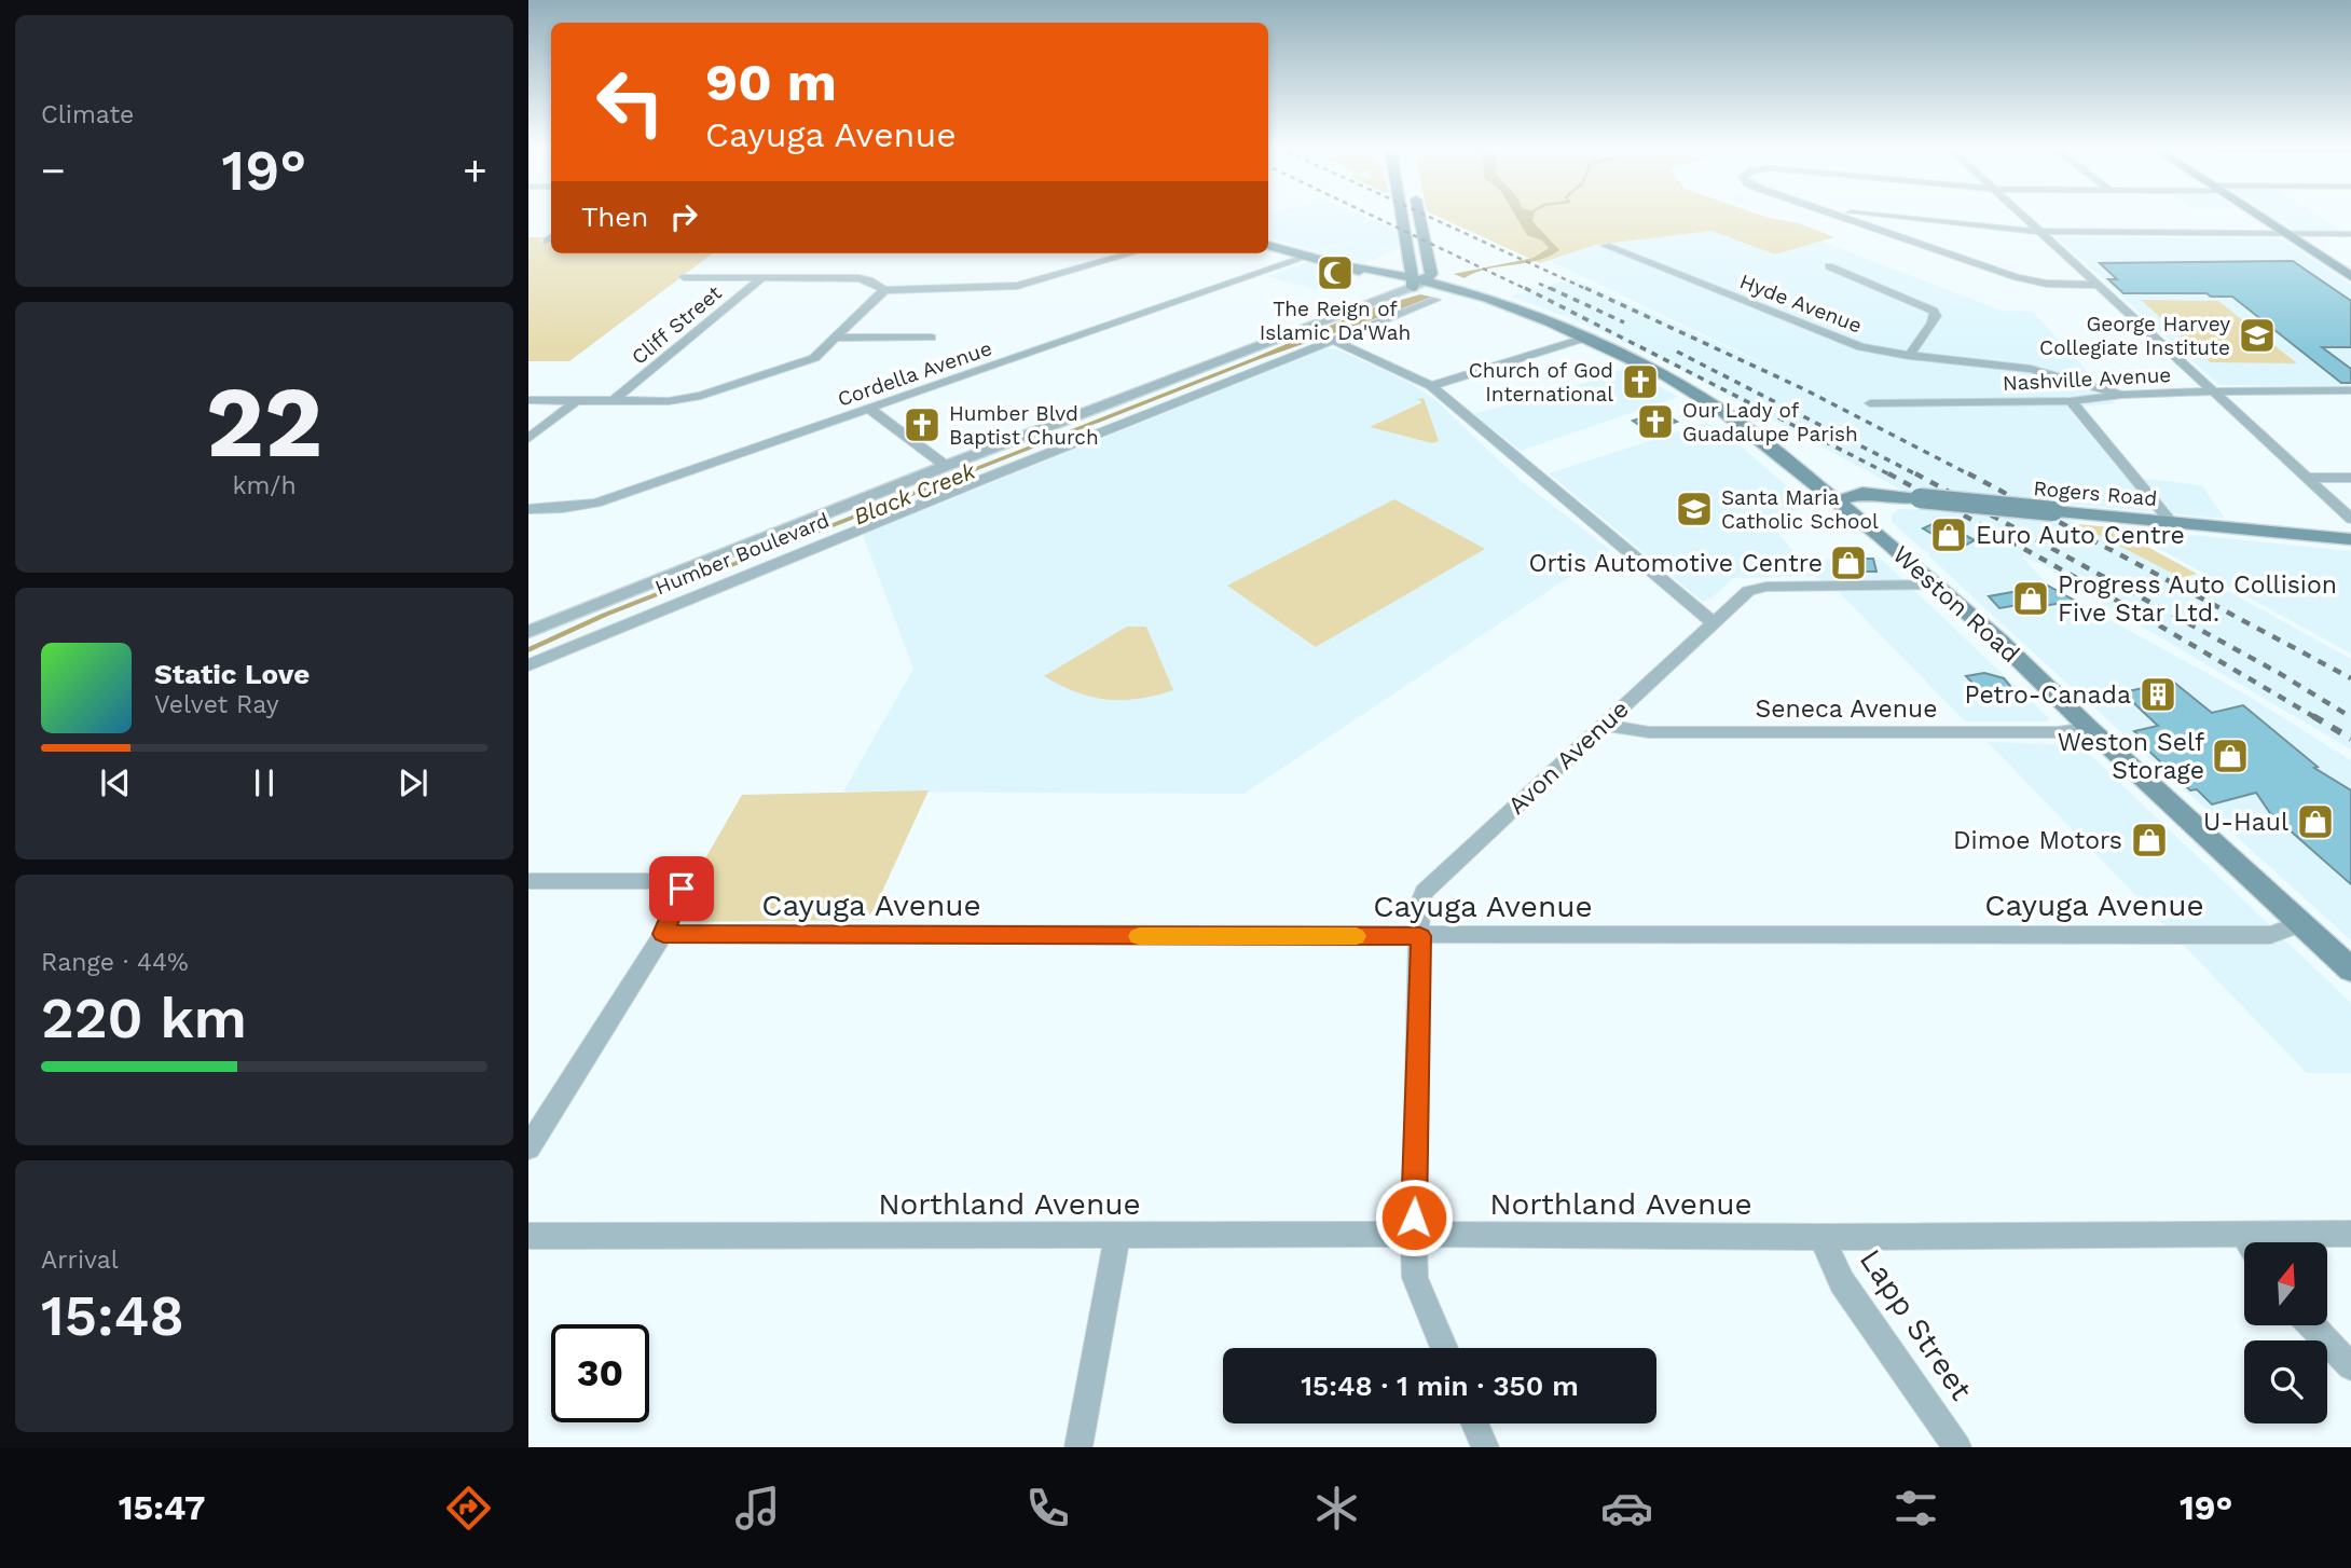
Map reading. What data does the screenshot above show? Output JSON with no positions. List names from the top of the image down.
{
  "streets": {
    "main road": ["Rogers Road", "Weston Road"],
    "street": [
      "Hyde Avenue",
      "Cliff Street",
      "Cordella Avenue",
      "Nashville Avenue",
      "Humber Boulevard",
      "Seneca Avenue",
      "Avon Avenue",
      "Cayuga Avenue",
      "Northland Avenue",
      "Lapp Street"
    ]
  },
  "crossings": [
    ["Hyde Avenue", "Nashville Avenue"],
    ["Cordella Avenue", "Weston Road"],
    ["Rogers Road", "Weston Road"],
    ["Humber Boulevard", "Weston Road"],
    ["Weston Road", "Seneca Avenue"],
    ["Weston Road", "Avon Avenue"],
    ["Weston Road", "Cayuga Avenue"],
    ["Seneca Avenue", "Avon Avenue"],
    ["Avon Avenue", "Cayuga Avenue"],
    ["Avon Avenue", "Northland Avenue"],
    ["Northland Avenue", "Lapp Street"]
  ],
  "water": ["Black Creek"],
  "places": {
    "mosque": ["The Reign of Islamic Da'Wah"],
    "school or university": ["George Harvey Collegiate Institute", "Santa Maria Catholic School"],
    "church": ["Church of God International", "Our Lady of Guadalupe Parish", "Humber Blvd Baptist Church"],
    "shop": [
      "Euro Auto Centre",
      "Ortis Automotive Centre",
      "Progress Auto Collision Five Star Ltd.",
      "Weston Self Storage",
      "U-Haul",
      "Dimoe Motors"
    ],
    "building": ["Petro-Canada"]
  },
  "north": "top",
  "page": {
    "tile": [
      "Climate",
      ["22", "km/h"],
      ["Range · 44%", "220 km"],
      ["Arrival", "15:48"]
    ],
    "turn": ["90 m", "Cayuga Avenue"],
    "heat": ["−", "19°", "+"],
    "then": "Then",
    "song": ["Static Love", "Velvet Ray"],
    "limit": "30",
    "trip": "15:48 · 1 min · 350 m",
    "tabs": ["15:47", "19°"]
  }
}
